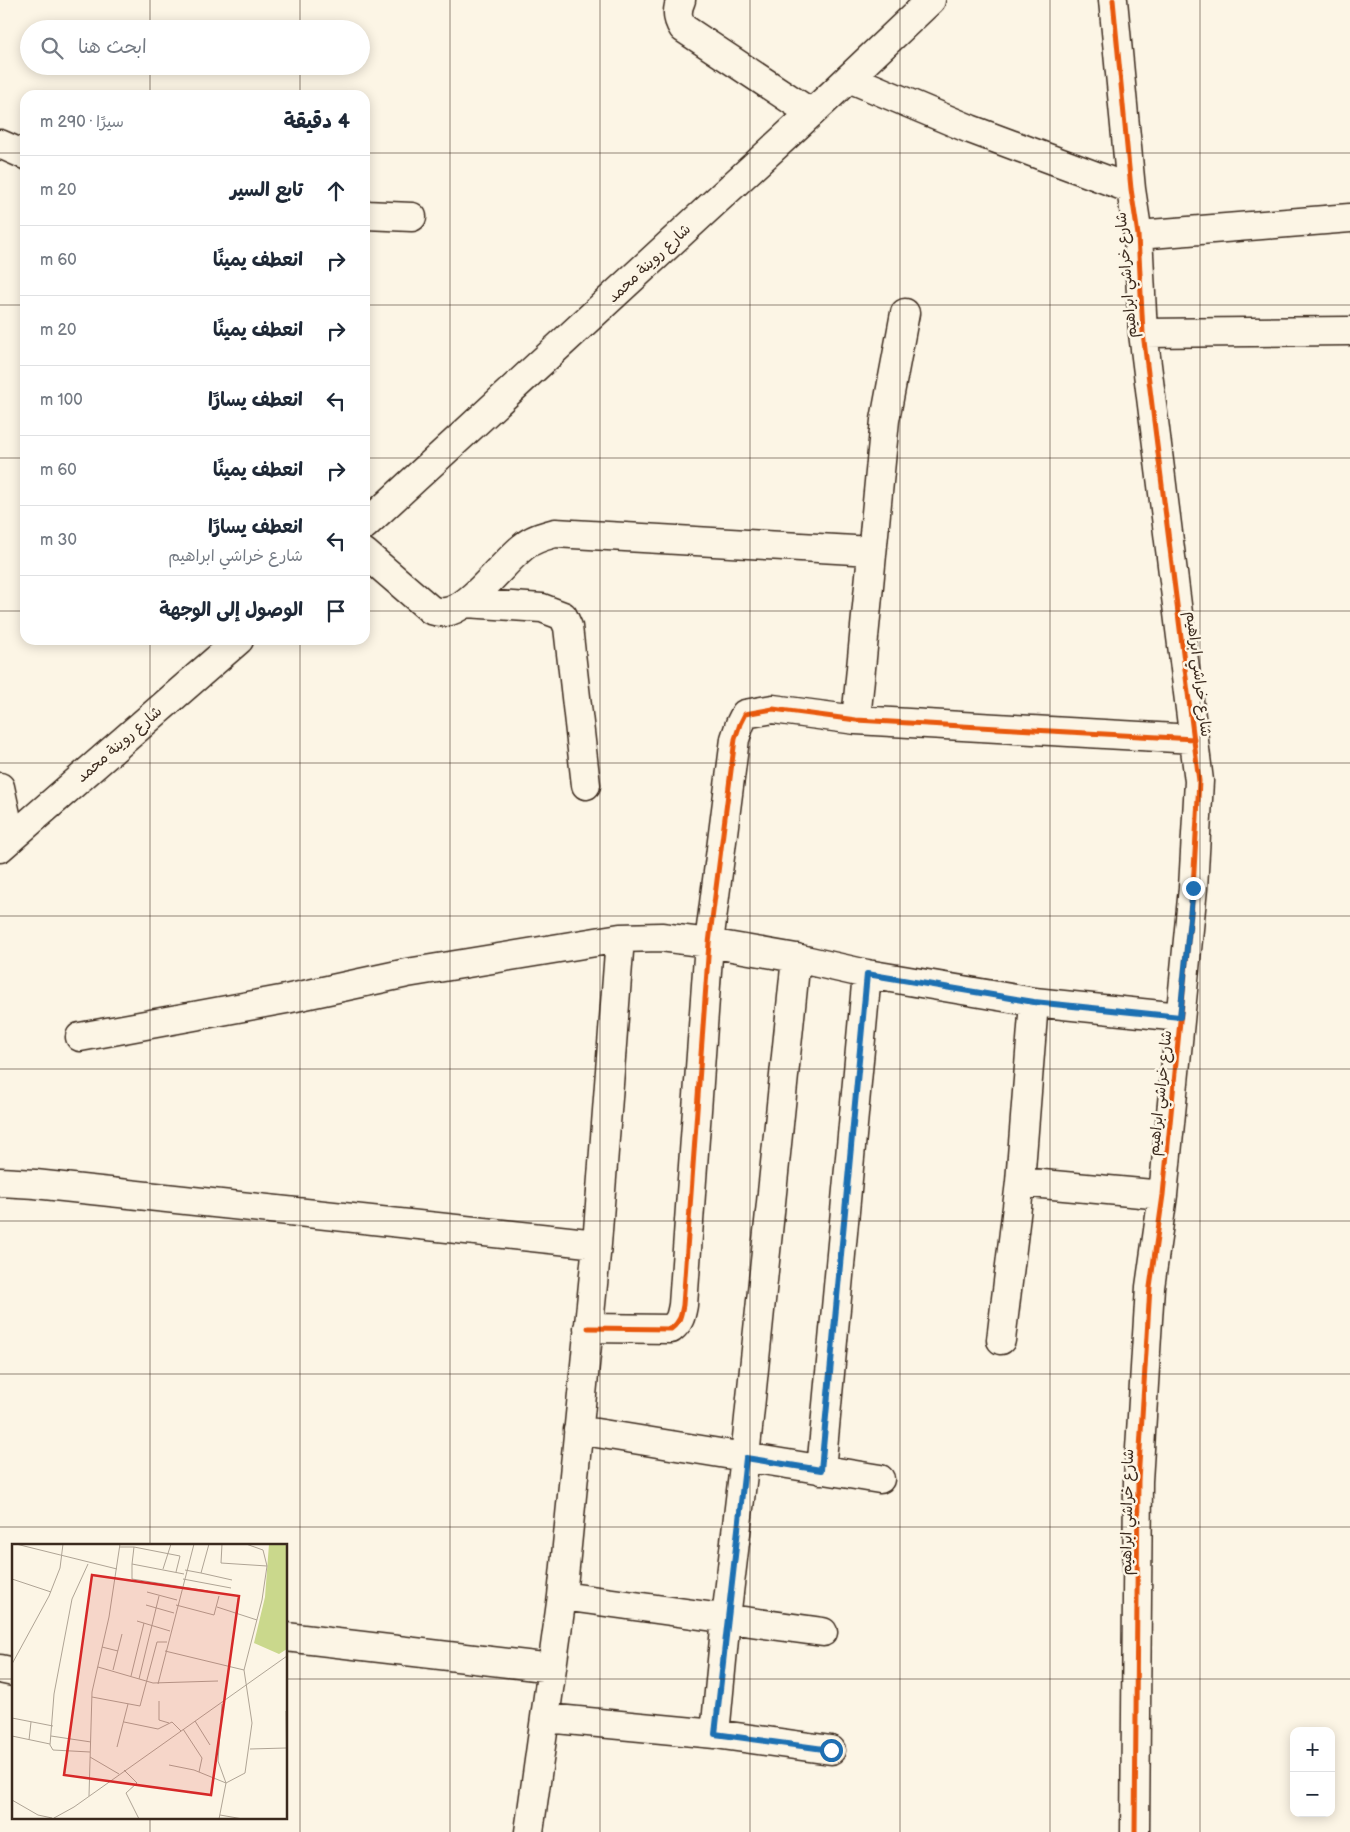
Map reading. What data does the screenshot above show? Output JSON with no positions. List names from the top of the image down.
{
  "streets": {
    "street": ["شارع روينة محمد", "شارع خراشي ابراهيم"]
  },
  "page": {
    "search": "ابحث هنا",
    "heading": ["4 دقيقة", "سيرًا · 290 m"],
    "list": [
      ["تابع السير", "20 m"],
      ["انعطف يمينًا", "60 m"],
      ["انعطف يمينًا", "20 m"],
      ["انعطف يسارًا", "100 m"],
      ["انعطف يمينًا", "60 m"],
      ["انعطف يسارًا", "شارع خراشي ابراهيم", "30 m"],
      "الوصول إلى الوجهة"
    ],
    "map_buttons": ["+", "−"]
  }
}
